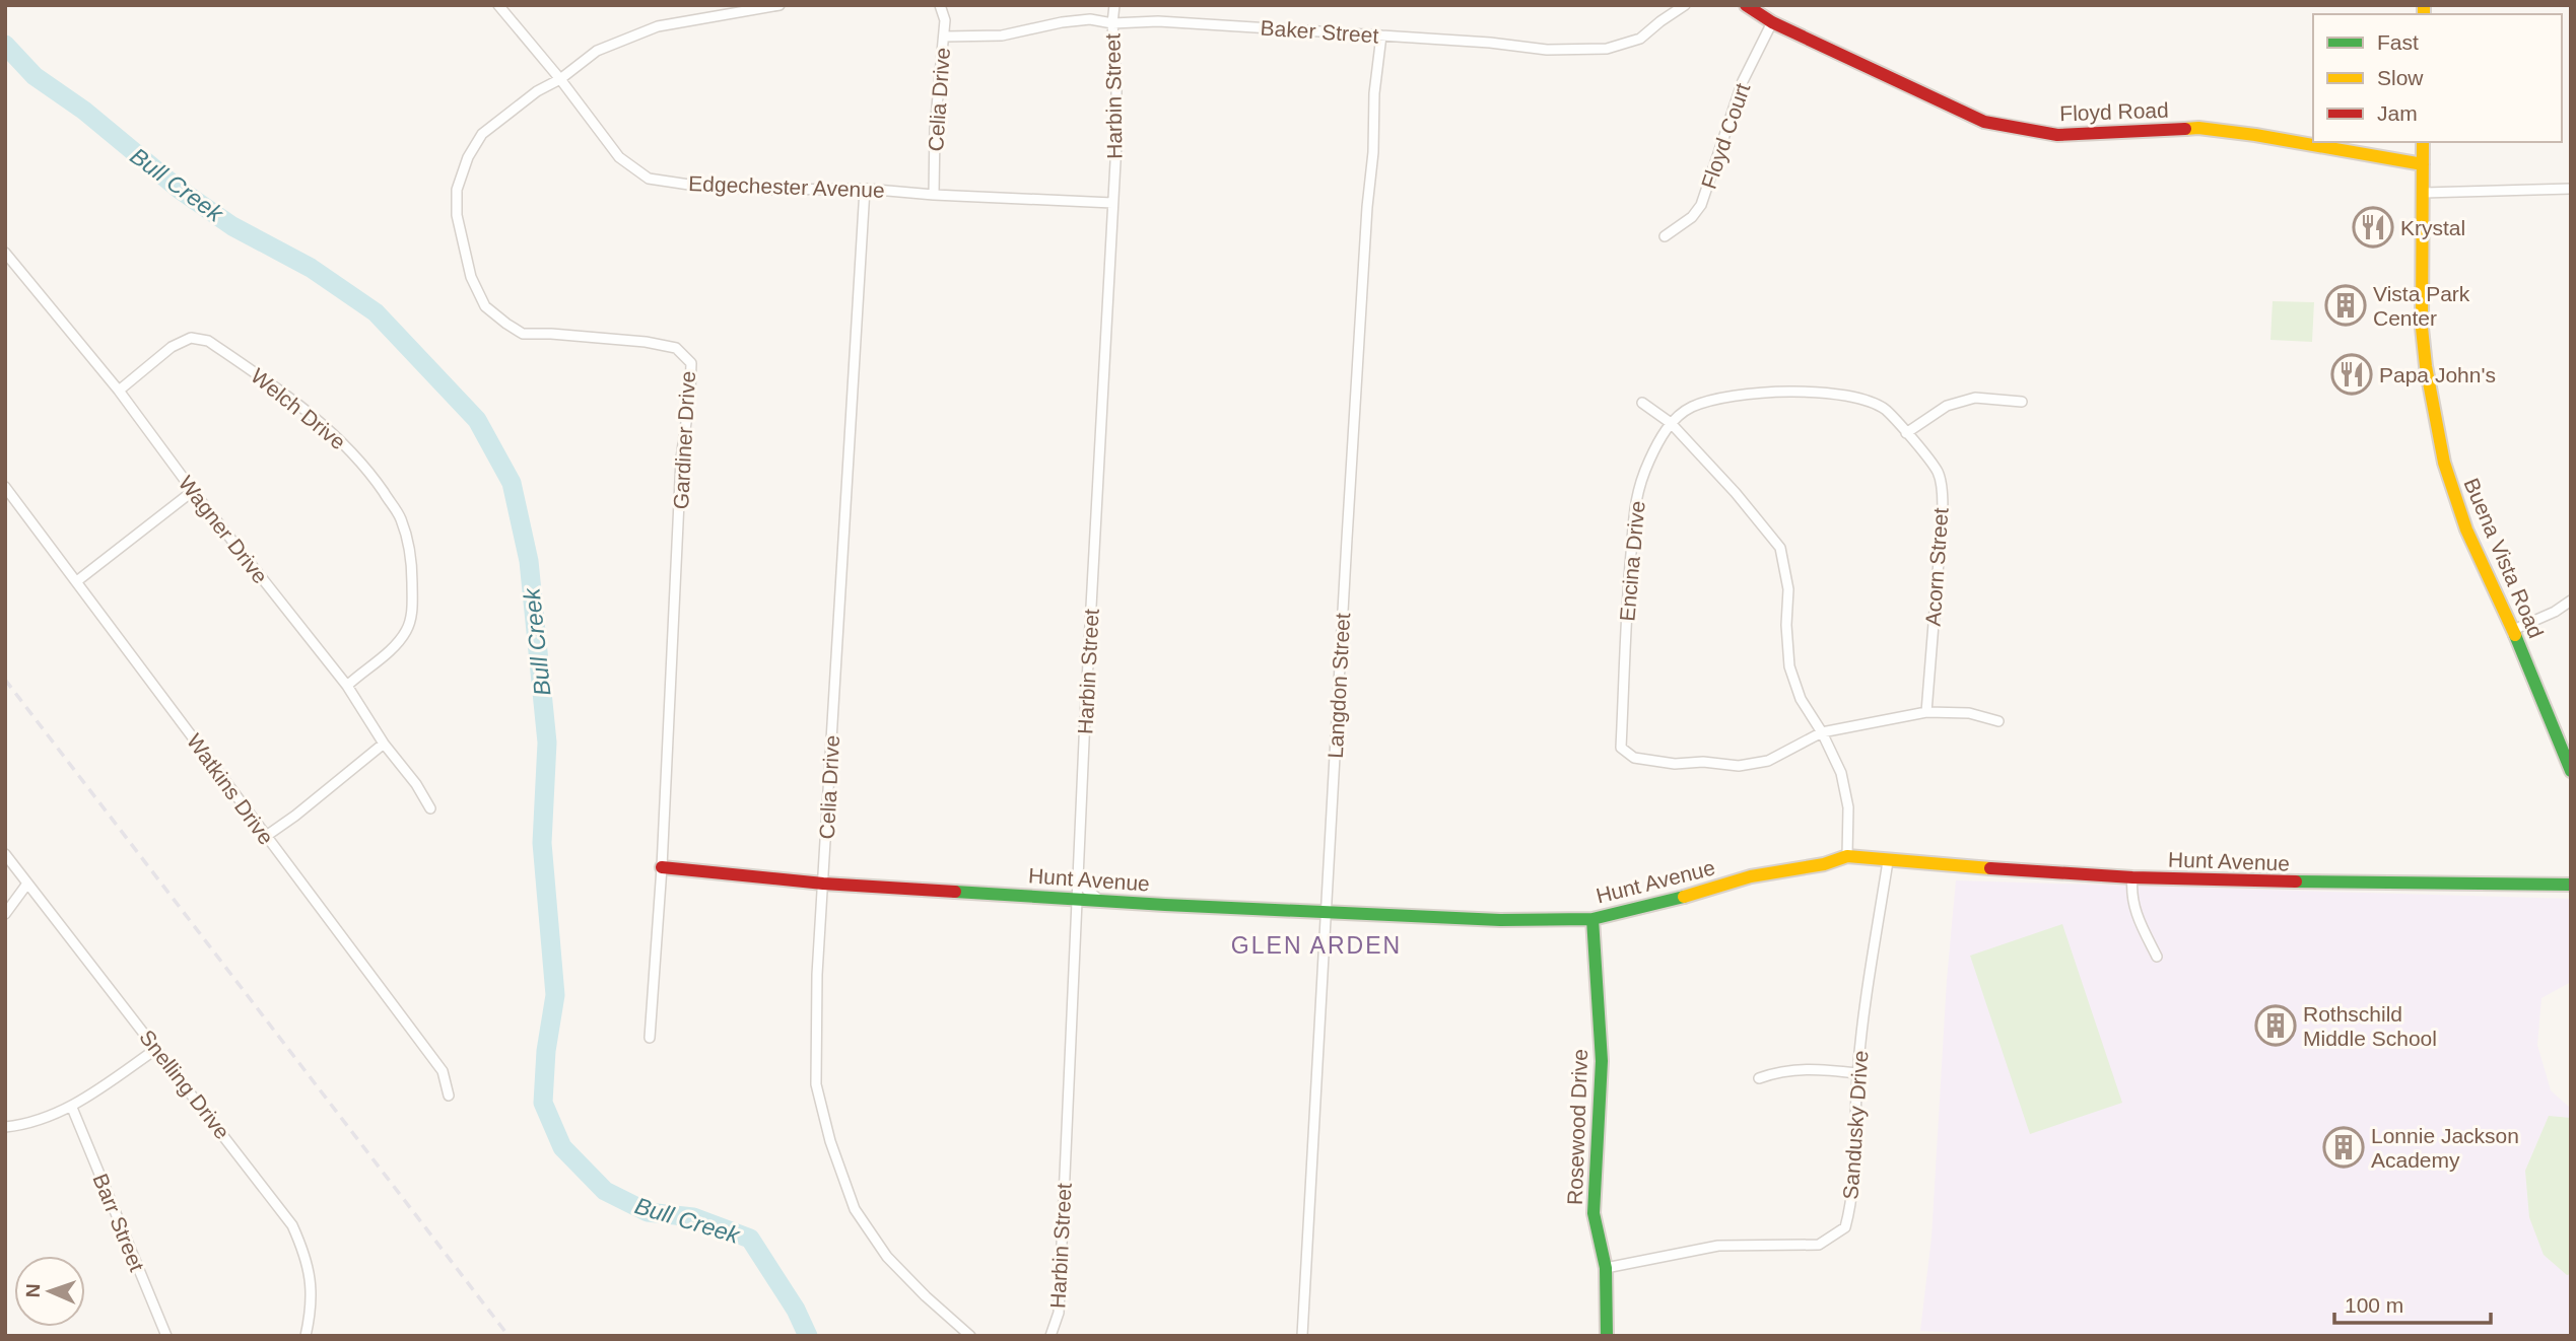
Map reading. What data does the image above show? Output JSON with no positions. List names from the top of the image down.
{
  "streets": {
    "street": [
      "Baker Street",
      "Harbin Street",
      "Celia Drive",
      "Floyd Road",
      "Floyd Court",
      "Edgechester Avenue",
      "Welch Drive",
      "Gardiner Drive",
      "Wagner Drive",
      "Buena Vista Road",
      "Encina Drive",
      "Acorn Street",
      "Langdon Street",
      "Watkins Drive",
      "Hunt Avenue",
      "Snelling Drive",
      "Sandusky Drive",
      "Rosewood Drive",
      "Barr Street"
    ]
  },
  "crossings": [
    ["Baker Street", "Harbin Street"],
    ["Baker Street", "Celia Drive"],
    ["Baker Street", "Langdon Street"],
    ["Harbin Street", "Edgechester Avenue"],
    ["Harbin Street", "Hunt Avenue"],
    ["Celia Drive", "Edgechester Avenue"],
    ["Celia Drive", "Hunt Avenue"],
    ["Floyd Road", "Floyd Court"],
    ["Floyd Road", "Buena Vista Road"],
    ["Edgechester Avenue", "Gardiner Drive"],
    ["Welch Drive", "Wagner Drive"],
    ["Gardiner Drive", "Hunt Avenue"],
    ["Encina Drive", "Acorn Street"],
    ["Langdon Street", "Hunt Avenue"],
    ["Hunt Avenue", "Sandusky Drive"],
    ["Hunt Avenue", "Rosewood Drive"],
    ["Sandusky Drive", "Rosewood Drive"]
  ],
  "districts": ["GLEN ARDEN"],
  "water": ["Bull Creek"],
  "places": {
    "restaurant": ["Krystal", "Papa John's"],
    "building": ["Vista Park Center", "Rothschild Middle School", "Lonnie Jackson Academy"]
  },
  "legend": ["Fast", "Slow", "Jam"],
  "scale_bar": "100 m",
  "north": "left"
}
